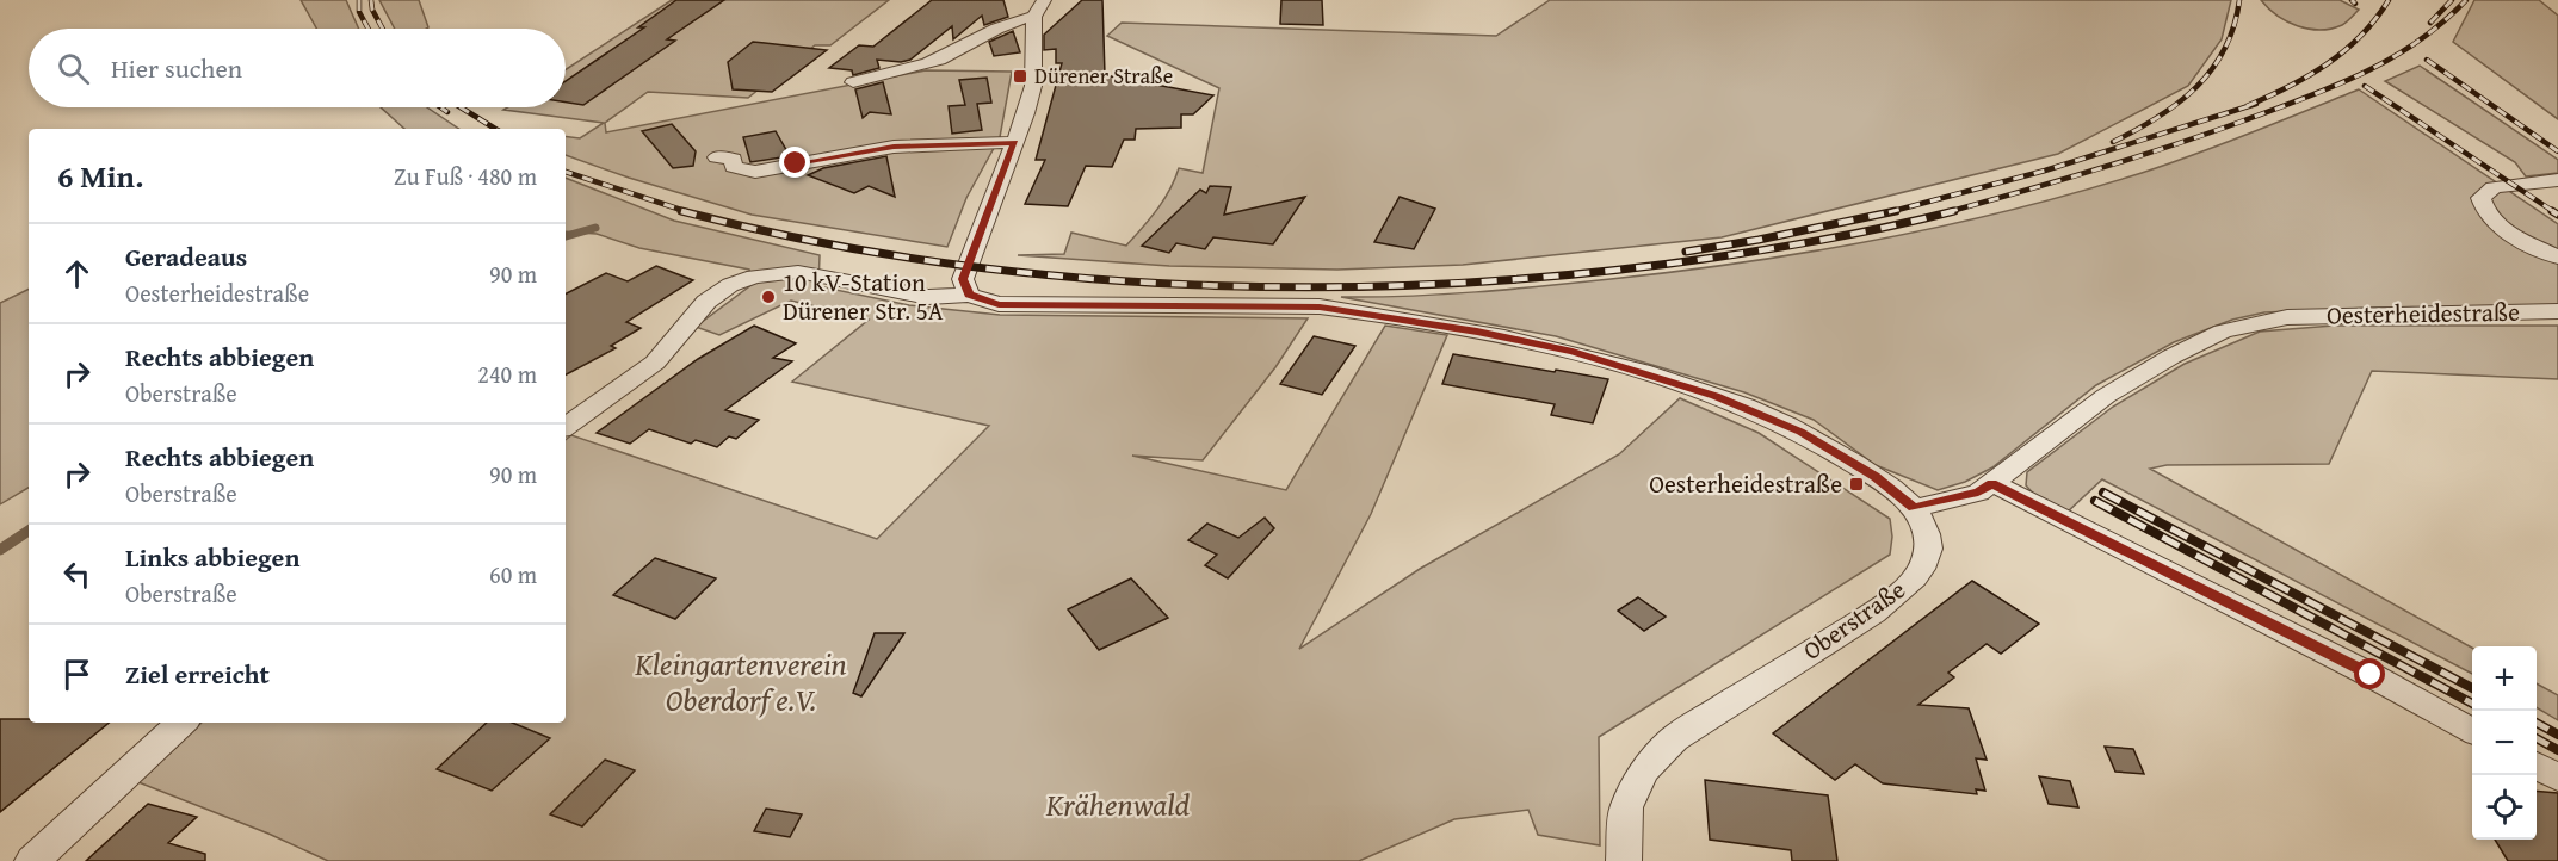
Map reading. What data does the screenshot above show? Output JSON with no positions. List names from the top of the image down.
{
  "streets": {
    "street": ["Oesterheidestraße", "Oberstraße"]
  },
  "crossings": [
    ["Oesterheidestraße", "Oberstraße"]
  ],
  "parks": ["Kleingartenverein Oberdorf e.V.", "Krähenwald"],
  "places": {
    "transit": ["Dürener Straße", "Oesterheidestraße"],
    "other": ["10 kV-Station Dürener Str. 5A"]
  },
  "page": {
    "search": "Hier suchen",
    "heading": ["6 Min.", "Zu Fuß · 480 m"],
    "list": [
      ["Geradeaus", "Oesterheidestraße", "90 m"],
      ["Rechts abbiegen", "Oberstraße", "240 m"],
      ["Rechts abbiegen", "Oberstraße", "90 m"],
      ["Links abbiegen", "Oberstraße", "60 m"],
      "Ziel erreicht"
    ],
    "map_buttons": ["+", "−"]
  }
}
